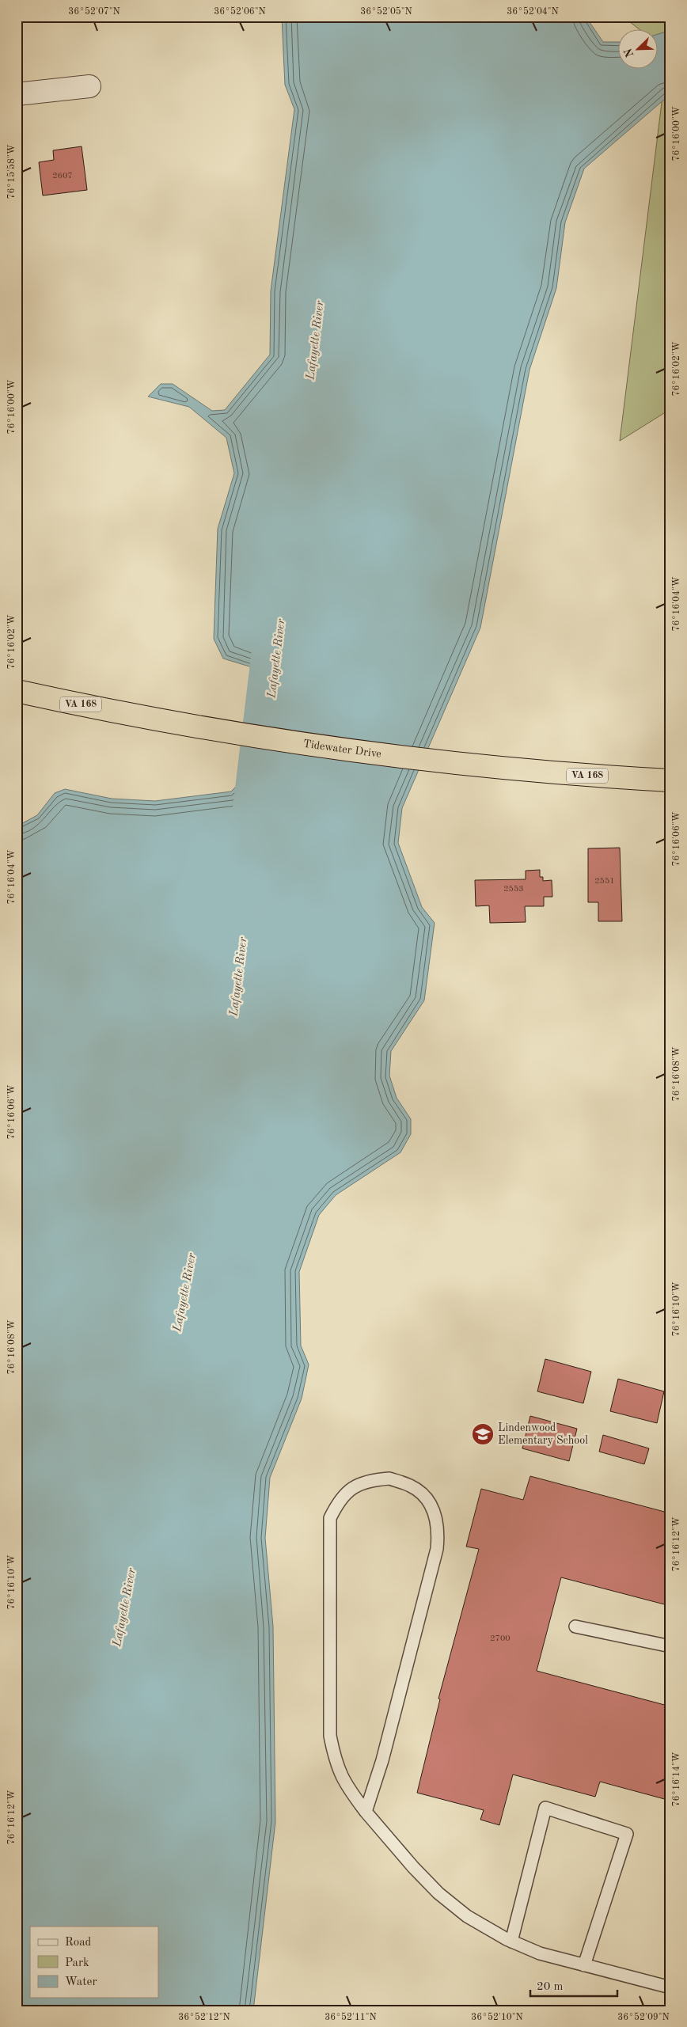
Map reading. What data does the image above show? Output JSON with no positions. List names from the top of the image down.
{
  "streets": {
    "highway": ["VA 168", "Tidewater Drive"]
  },
  "water": ["Lafayette River"],
  "places": {
    "school or university": ["Lindenwood Elementary School"]
  },
  "house_numbers": [
    "2607",
    "2551",
    "2553",
    "2700"
  ],
  "legend": ["Road", "Park", "Water"],
  "scale_bar": "20 m",
  "north": "bottom left",
  "coordinates": [
    "36°52'07\"N",
    "36°52'06\"N",
    "36°52'05\"N",
    "36°52'04\"N",
    "76°16'00\"W",
    "76°15'58\"W",
    "76°16'02\"W",
    "76°16'04\"W",
    "76°16'06\"W",
    "76°16'08\"W",
    "76°16'10\"W",
    "76°16'12\"W",
    "76°16'14\"W",
    "36°52'12\"N",
    "36°52'11\"N",
    "36°52'10\"N",
    "36°52'09\"N"
  ]
}
